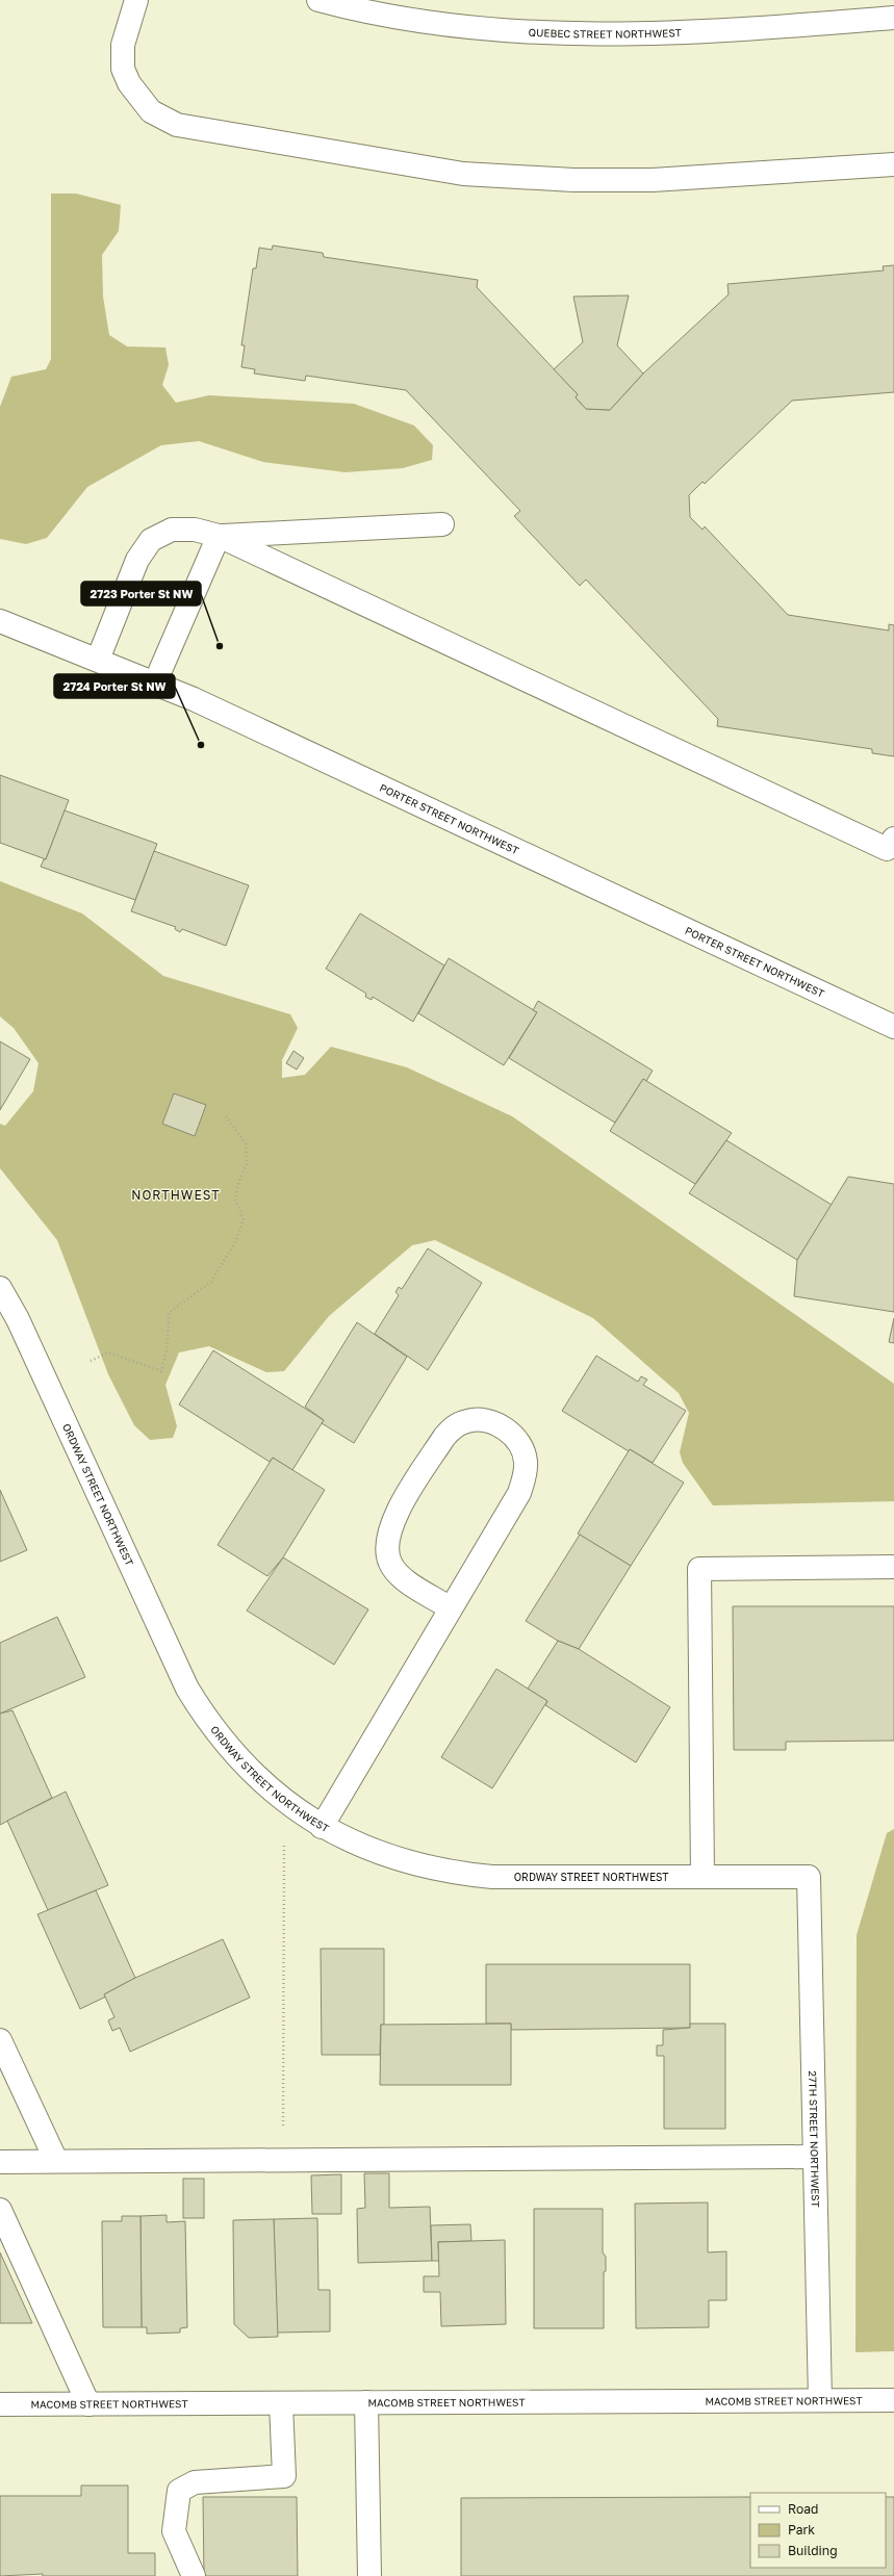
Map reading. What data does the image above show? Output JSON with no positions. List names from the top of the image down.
{
  "streets": {
    "street": [
      "QUEBEC STREET NORTHWEST",
      "PORTER STREET NORTHWEST",
      "ORDWAY STREET NORTHWEST",
      "27TH STREET NORTHWEST",
      "MACOMB STREET NORTHWEST"
    ]
  },
  "crossings": [
    ["ORDWAY STREET NORTHWEST", "27TH STREET NORTHWEST"],
    ["27TH STREET NORTHWEST", "MACOMB STREET NORTHWEST"]
  ],
  "districts": ["NORTHWEST"],
  "places": ["2723 Porter St NW", "2724 Porter St NW"],
  "legend": ["Road", "Park", "Building"]
}
